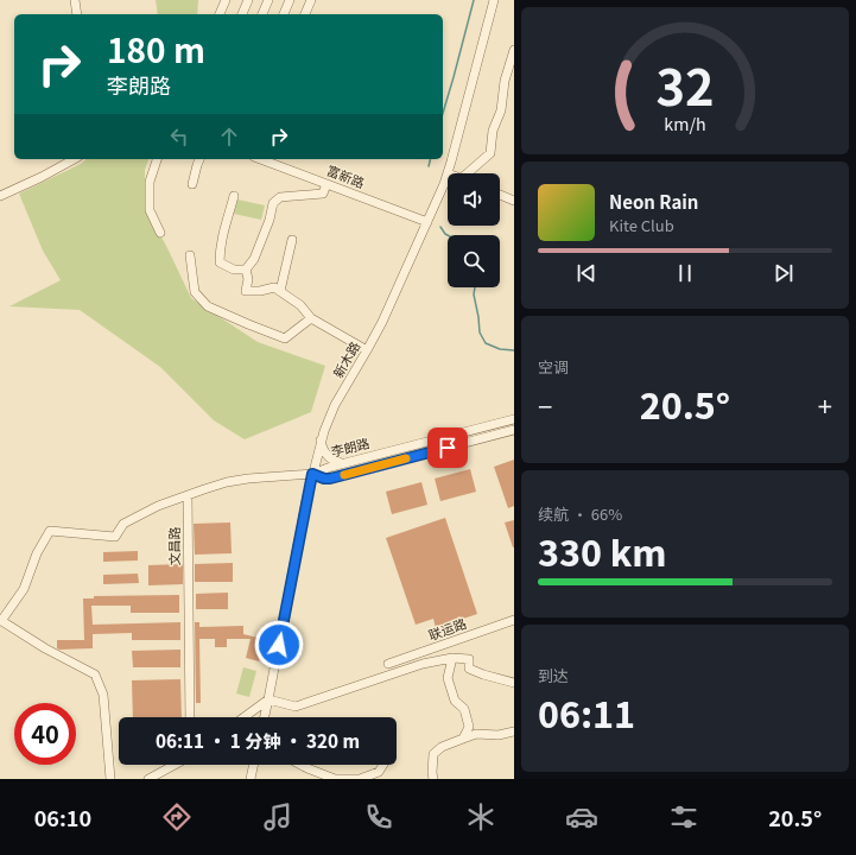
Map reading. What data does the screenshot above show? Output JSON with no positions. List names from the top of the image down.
{
  "streets": {
    "street": [
      "富新路",
      "新木路",
      "李朗路",
      "文昌路",
      "联运路"
    ]
  },
  "crossings": [
    ["富新路", "新木路"],
    ["新木路", "李朗路"]
  ],
  "page": {
    "turn": ["180 m", "李朗路"],
    "song": ["Neon Rain", "Kite Club"],
    "tile": [
      "空调",
      ["续航 · 66%", "330 km"],
      ["到达", "06:11"]
    ],
    "heat": ["−", "20.5°", "+"],
    "limit": "40",
    "trip": "06:11 · 1 分钟 · 320 m",
    "tabs": ["06:10", "20.5°"],
    "gauge": ["32", "km/h"]
  }
}
